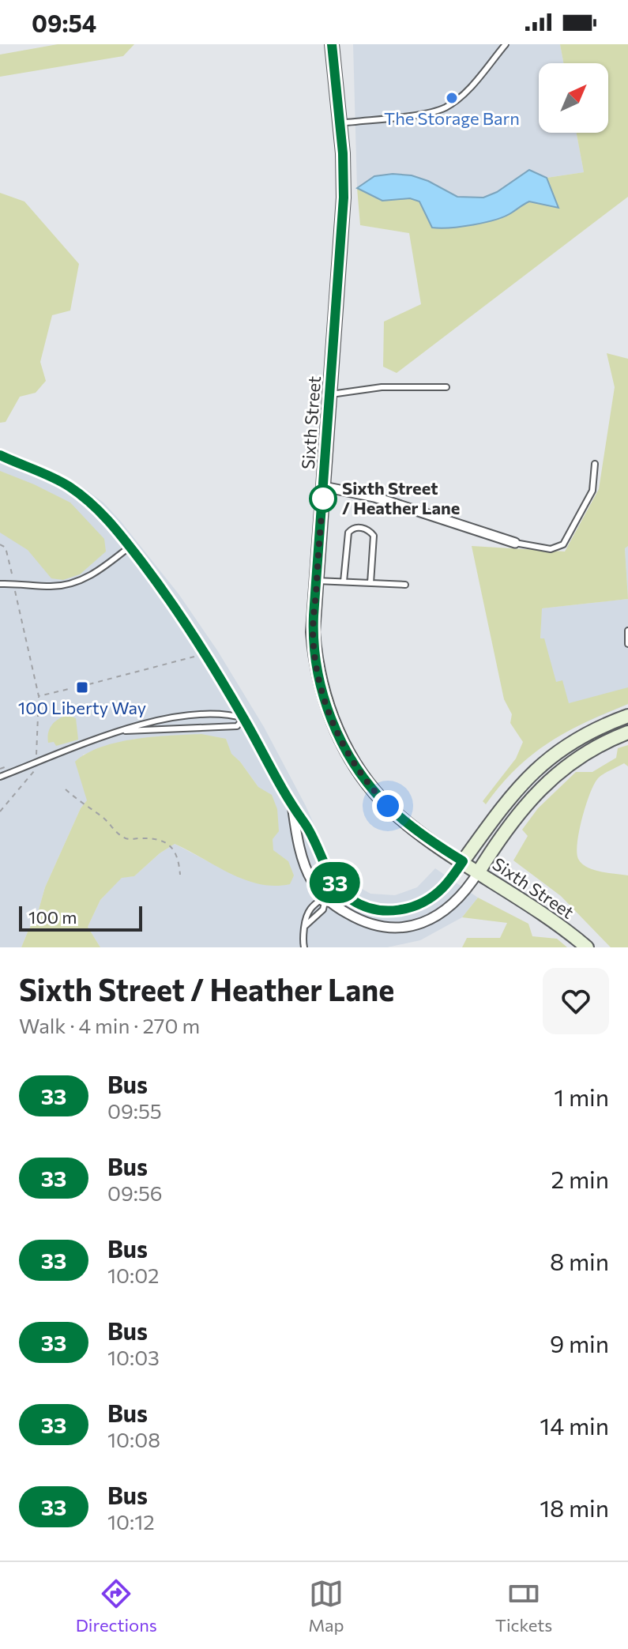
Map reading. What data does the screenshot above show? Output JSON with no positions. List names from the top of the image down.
{
  "streets": {
    "main road": ["Sixth Street"]
  },
  "places": {
    "other": ["The Storage Barn", "Sixth Street / Heather Lane"],
    "transit": ["100 Liberty Way"]
  },
  "lines": ["bus line 33"],
  "scale_bar": "100 m",
  "north": "top right",
  "page": {
    "status": "09:54",
    "on_map": "33",
    "scale": "100 m",
    "heading": ["Sixth Street / Heather Lane", "Walk · 4 min · 270 m"],
    "list": [
      {
        "mark": "33",
        "name": "Bus",
        "note": "09:55",
        "value": "1 min"
      },
      {
        "mark": "33",
        "name": "Bus",
        "note": "09:56",
        "value": "2 min"
      },
      {
        "mark": "33",
        "name": "Bus",
        "note": "10:02",
        "value": "8 min"
      },
      {
        "mark": "33",
        "name": "Bus",
        "note": "10:03",
        "value": "9 min"
      },
      {
        "mark": "33",
        "name": "Bus",
        "note": "10:08",
        "value": "14 min"
      },
      {
        "mark": "33",
        "name": "Bus",
        "note": "10:12",
        "value": "18 min"
      }
    ],
    "tabs": ["Directions", "Map", "Tickets"]
  }
}
